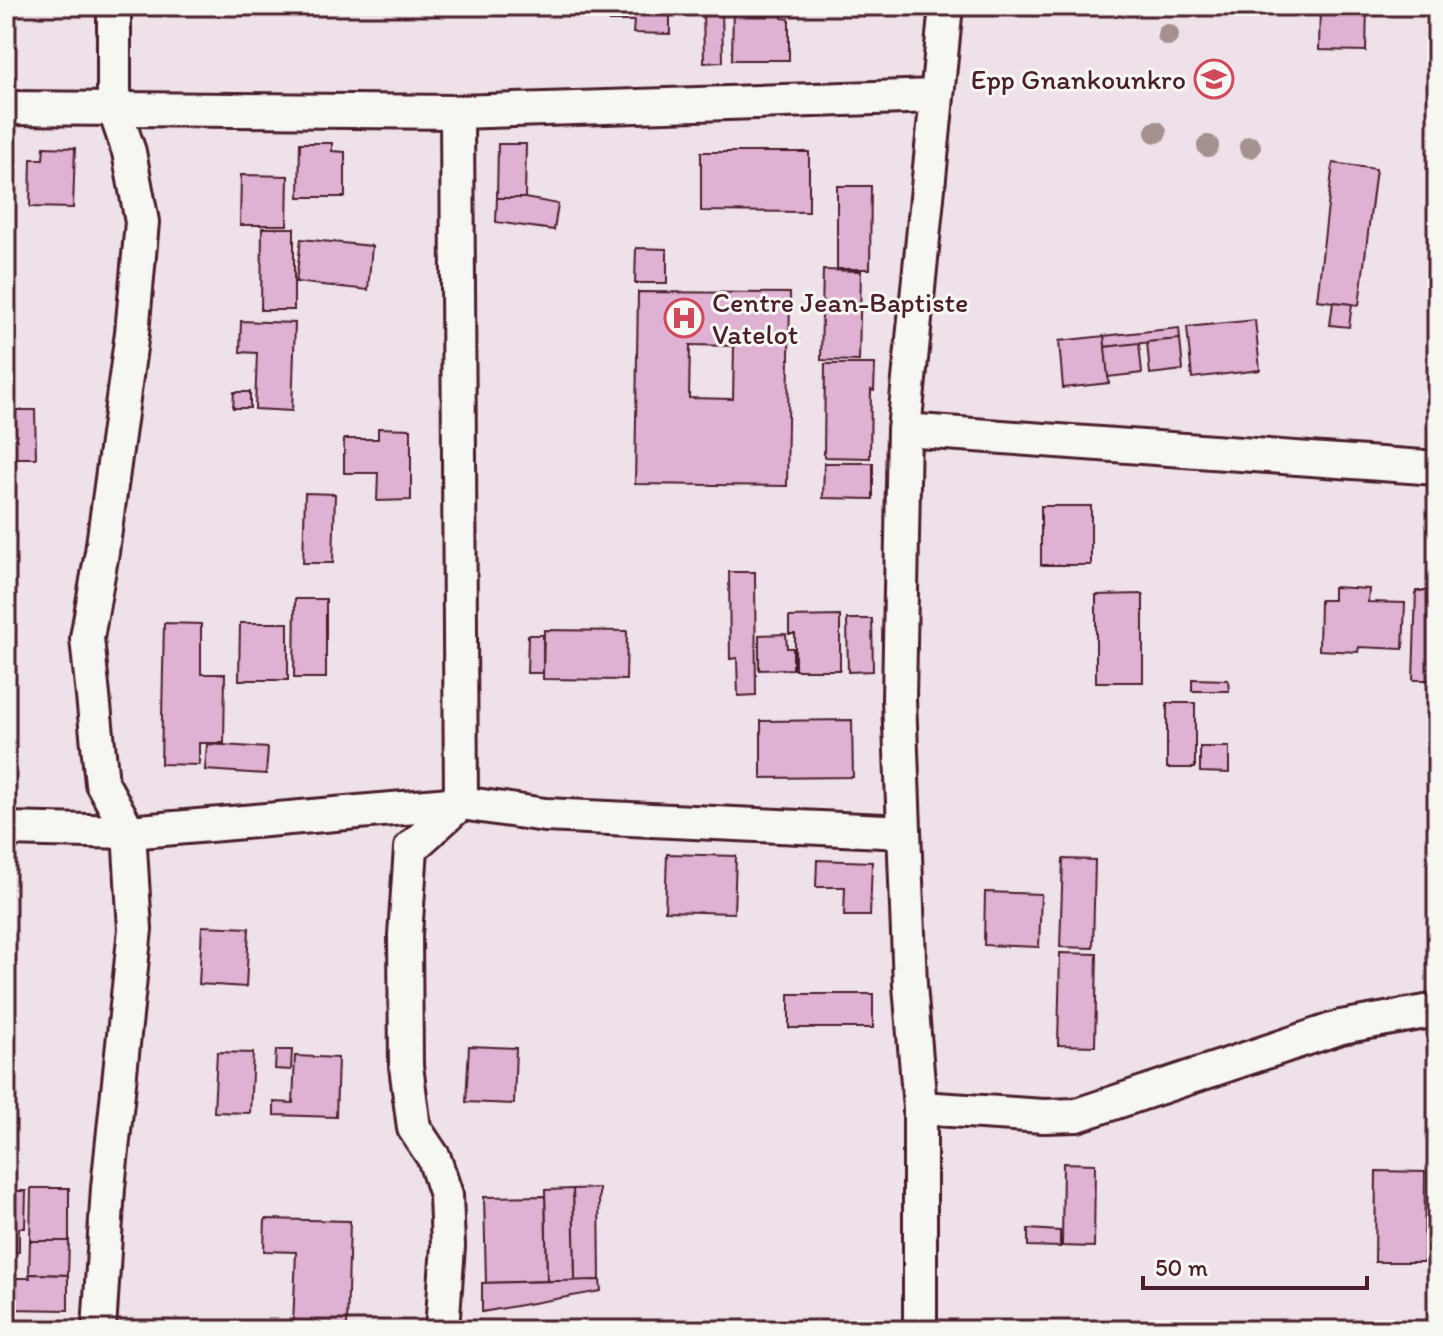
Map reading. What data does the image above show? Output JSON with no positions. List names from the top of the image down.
{
  "places": {
    "school or university": ["Epp Gnankounkro"],
    "hospital": ["Centre Jean-Baptiste Vatelot"]
  },
  "scale_bar": "50 m"
}
